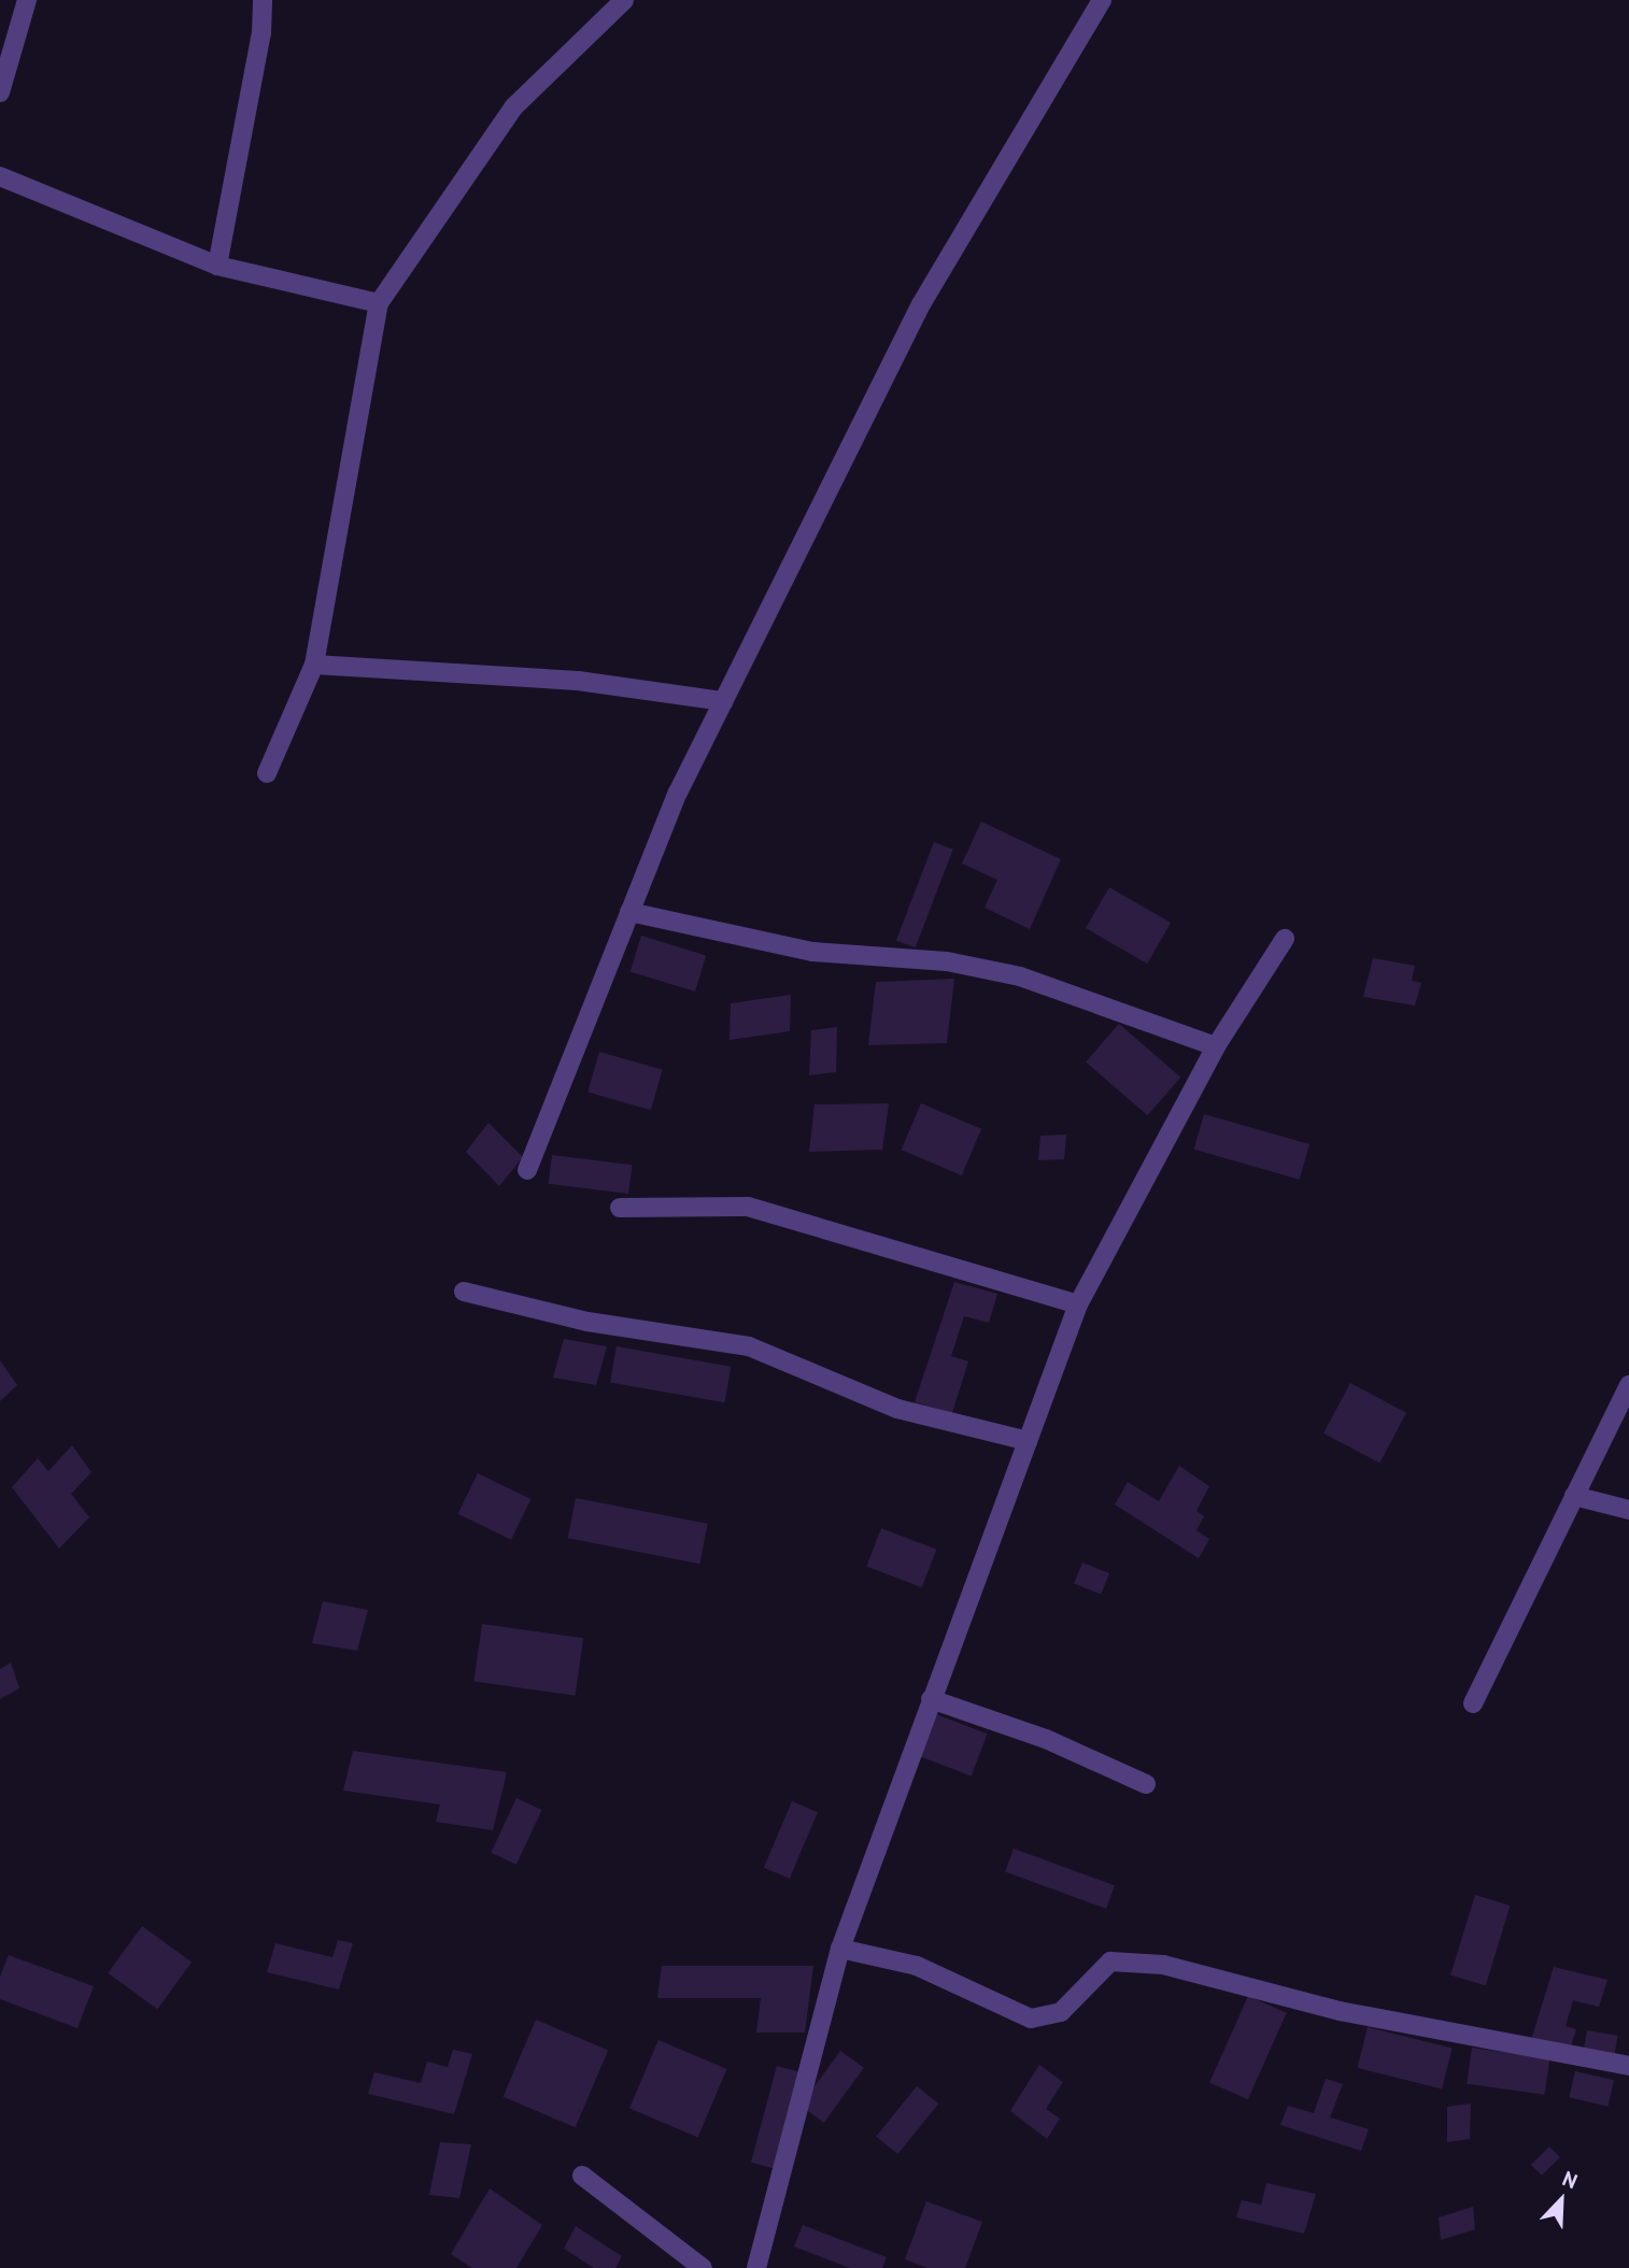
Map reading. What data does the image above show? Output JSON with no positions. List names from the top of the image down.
{
  "north": "top right"
}
